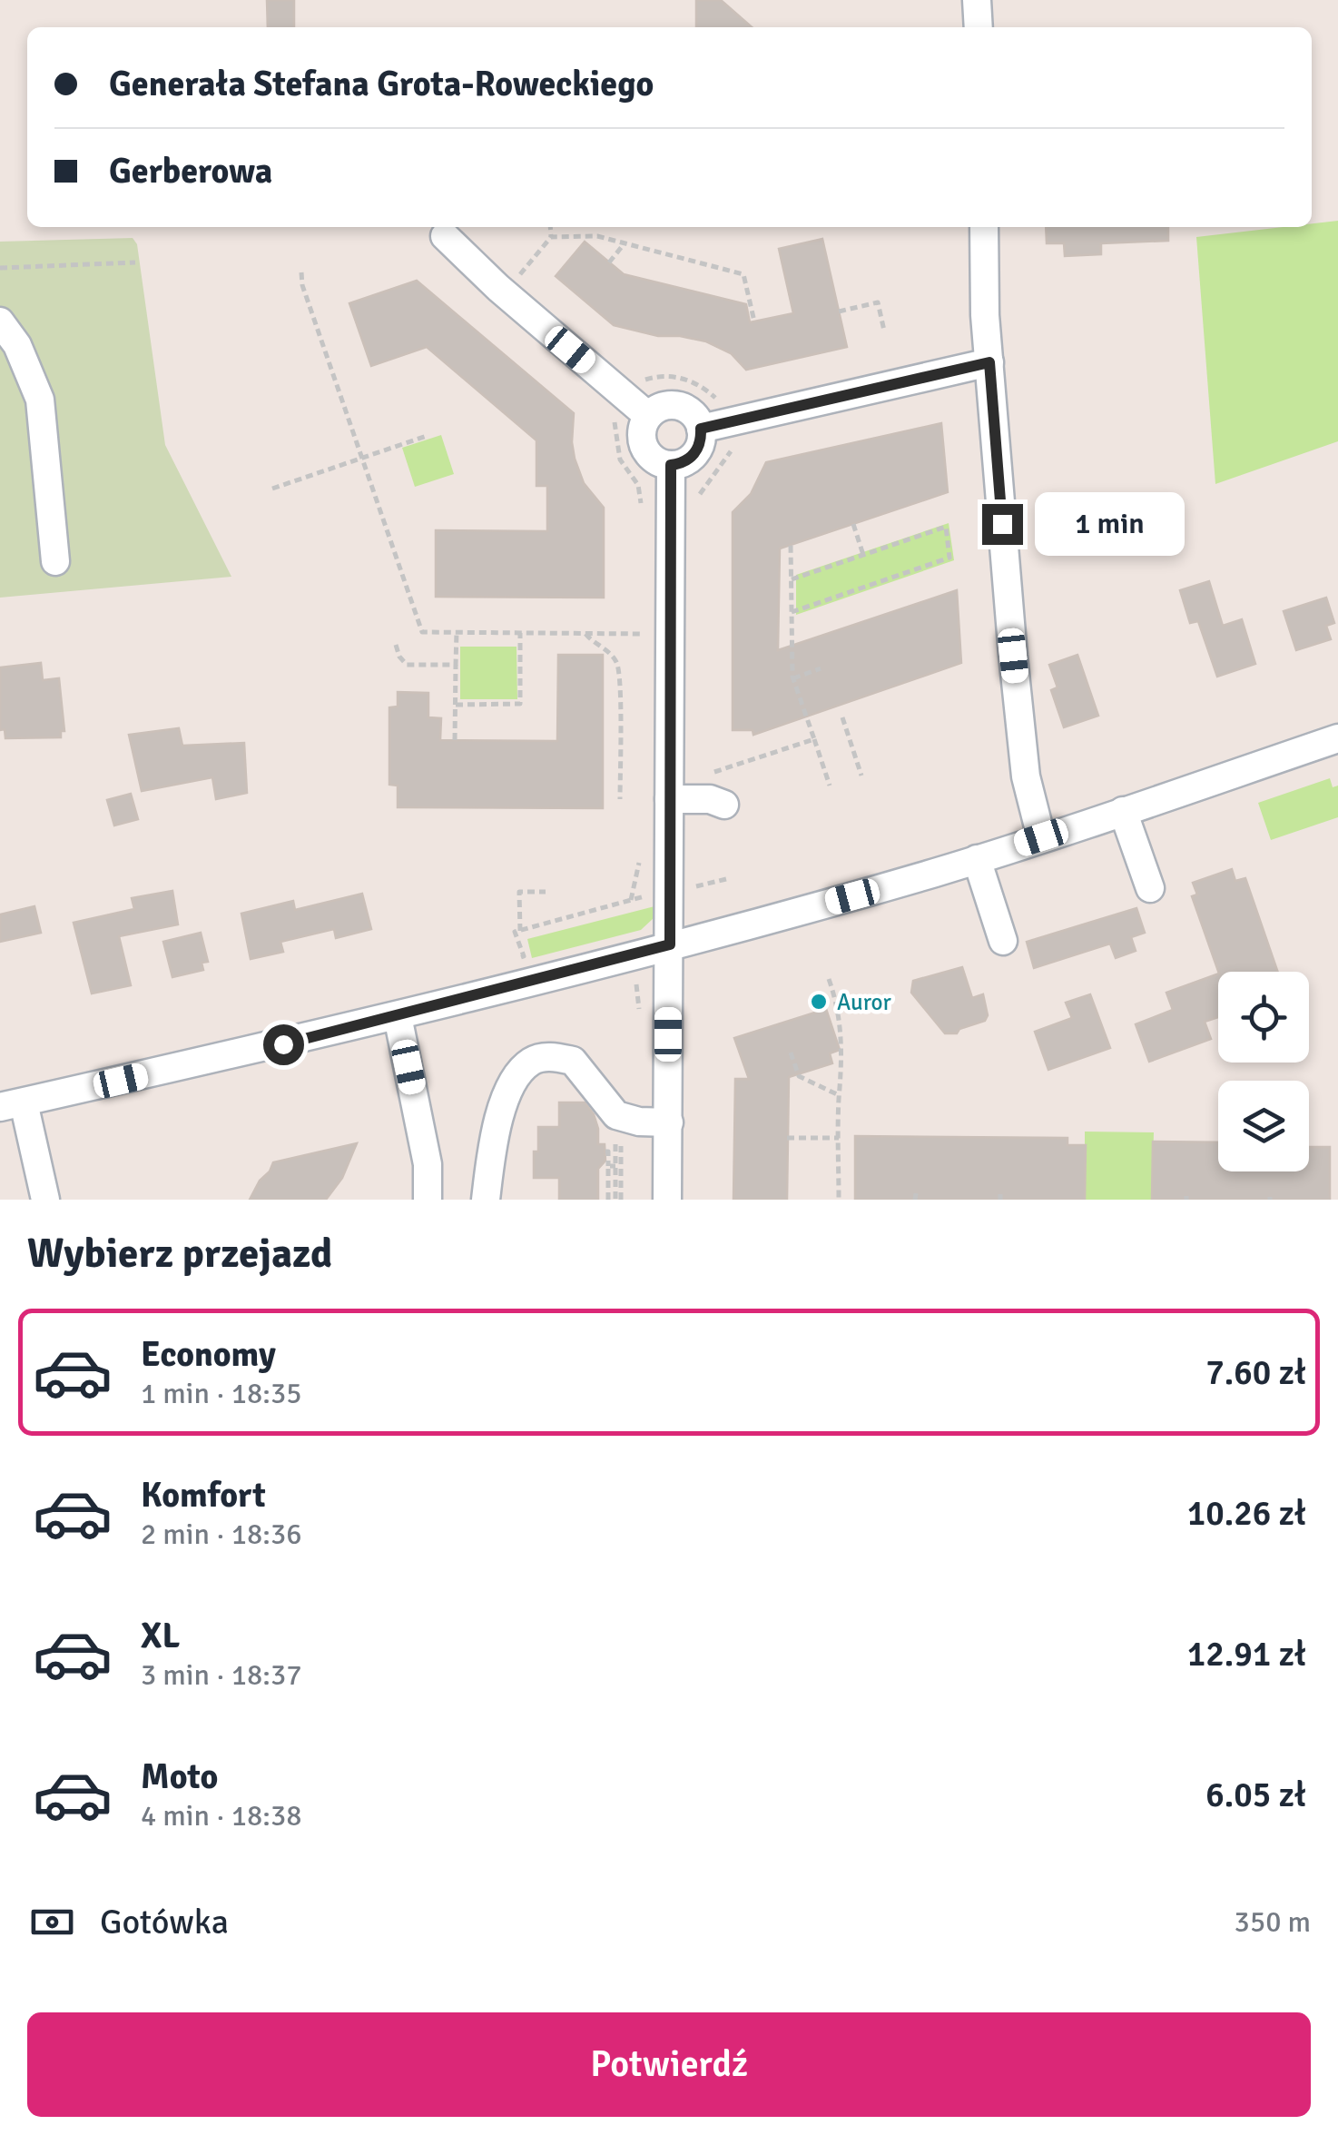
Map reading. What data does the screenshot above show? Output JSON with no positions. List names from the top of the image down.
{
  "places": ["Auror"],
  "page": {
    "banner": ["Generała Stefana Grota-Roweckiego", "Gerberowa"],
    "bubble": "1 min",
    "heading": "Wybierz przejazd",
    "list": [
      {
        "name": "Economy",
        "note": "1 min · 18:35",
        "value": "7.60 zł"
      },
      {
        "name": "Komfort",
        "note": "2 min · 18:36",
        "value": "10.26 zł"
      },
      {
        "name": "XL",
        "note": "3 min · 18:37",
        "value": "12.91 zł"
      },
      {
        "name": "Moto",
        "note": "4 min · 18:38",
        "value": "6.05 zł"
      }
    ],
    "pay": ["Gotówka", "350 m"],
    "buttons": "Potwierdź"
  }
}
